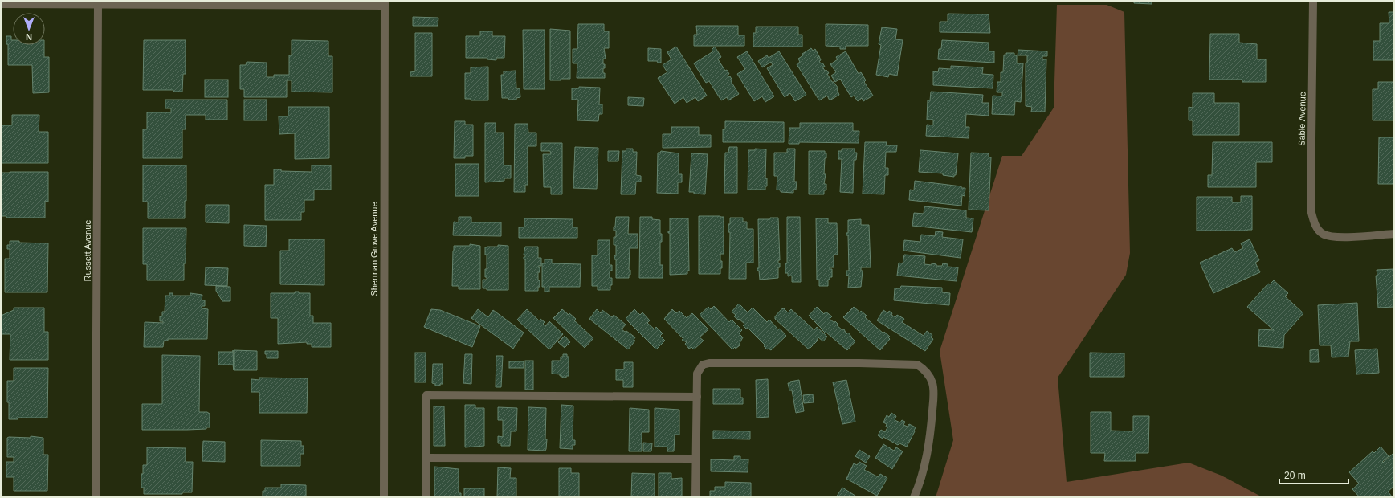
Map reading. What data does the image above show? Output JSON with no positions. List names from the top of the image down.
{
  "streets": {
    "street": ["Sable Avenue", "Sherman Grove Avenue", "Russett Avenue"]
  },
  "scale_bar": "20 m",
  "north": "bottom"
}
